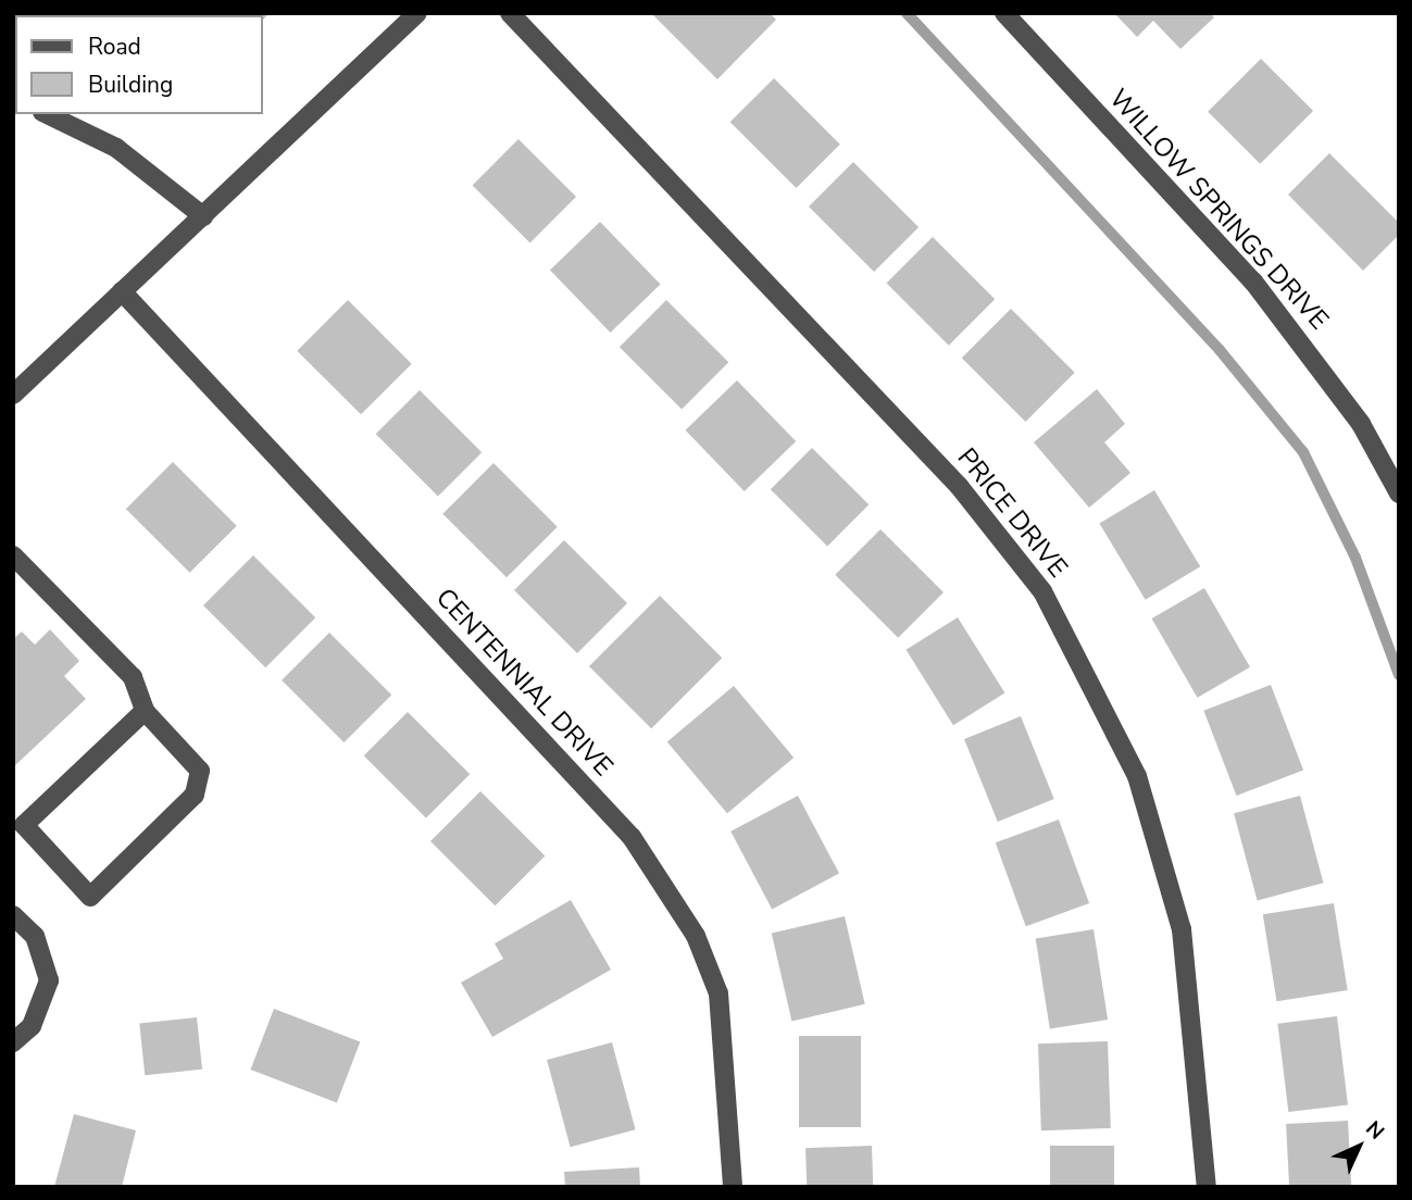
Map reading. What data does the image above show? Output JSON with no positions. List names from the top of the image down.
{
  "streets": {
    "street": ["WILLOW SPRINGS DRIVE", "PRICE DRIVE", "CENTENNIAL DRIVE"]
  },
  "legend": ["Road", "Building"],
  "north": "top right"
}
